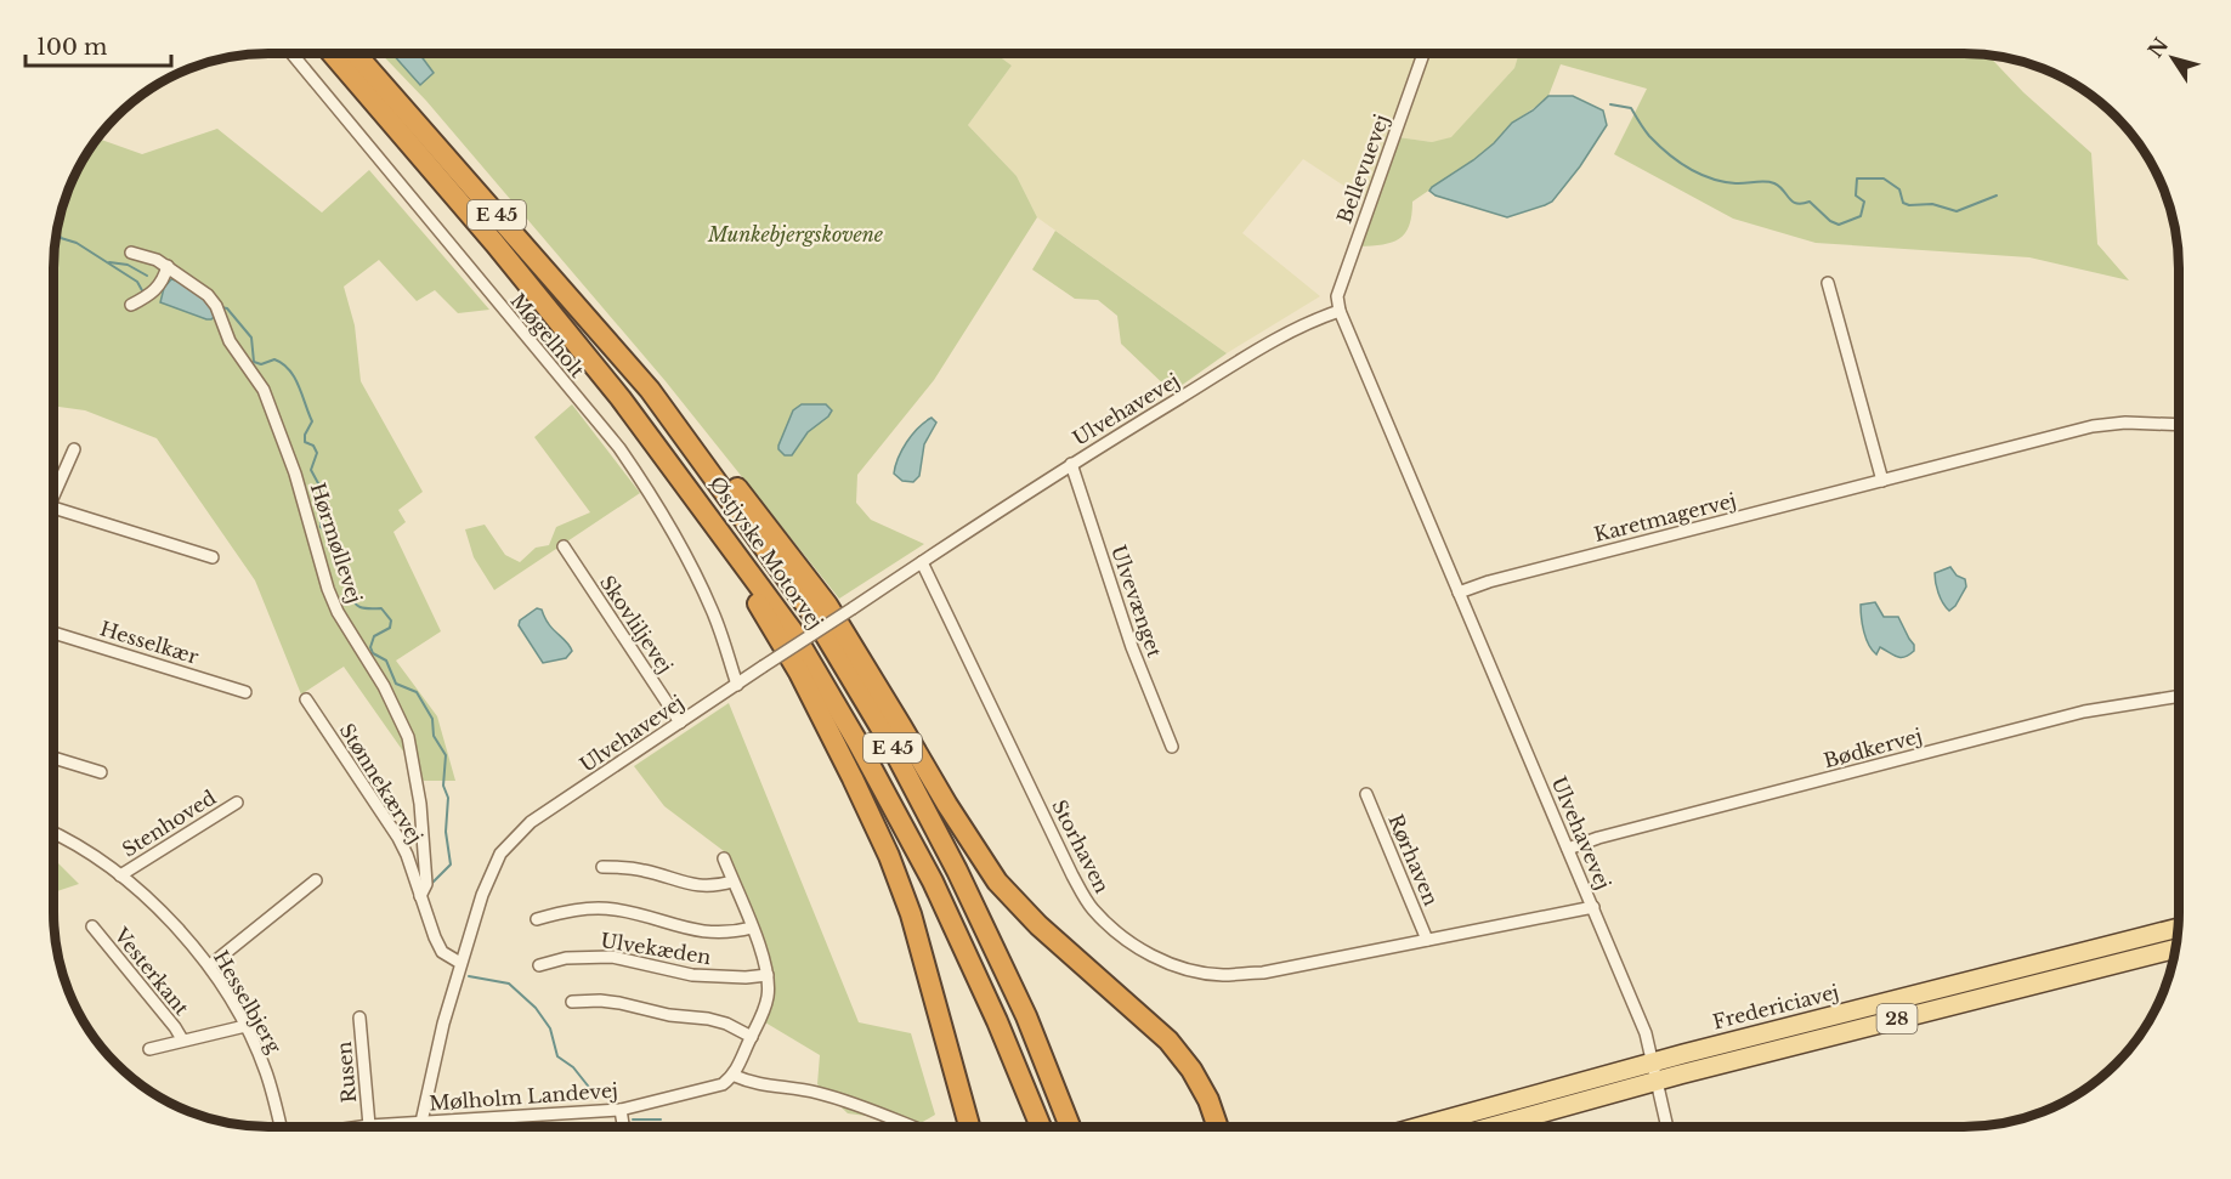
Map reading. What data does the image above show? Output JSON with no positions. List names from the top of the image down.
{
  "streets": {
    "highway": ["E 45", "Østjyske Motorvej"],
    "main road": ["Fredericiavej", "28"],
    "street": [
      "Bellevuevej",
      "Møgelholt",
      "Ulvehavevej",
      "Karetmagervej",
      "Hørmøllevej",
      "Ulvevænget",
      "Skovliljevej",
      "Hesselkær",
      "Bødkervej",
      "Stønnekærvej",
      "Stenhoved",
      "Storhaven",
      "Rørhaven",
      "Ulvekæden",
      "Vesterkant",
      "Hesselbjerg",
      "Rusen",
      "Mølholm Landevej"
    ]
  },
  "crossings": [
    ["Bellevuevej", "Ulvehavevej"],
    ["Møgelholt", "Ulvehavevej"],
    ["Ulvehavevej", "Karetmagervej"],
    ["Ulvehavevej", "Ulvevænget"],
    ["Ulvehavevej", "Skovliljevej"],
    ["Ulvehavevej", "Bødkervej"],
    ["Ulvehavevej", "Stønnekærvej"],
    ["Ulvehavevej", "Storhaven"],
    ["Ulvehavevej", "Fredericiavej"],
    ["Ulvehavevej", "Mølholm Landevej"],
    ["Hørmøllevej", "Stønnekærvej"],
    ["Stenhoved", "Hesselbjerg"],
    ["Storhaven", "Rørhaven"],
    ["Vesterkant", "Hesselbjerg"],
    ["Rusen", "Mølholm Landevej"]
  ],
  "parks": ["Munkebjergskovene"],
  "scale_bar": "100 m",
  "north": "top left"
}
